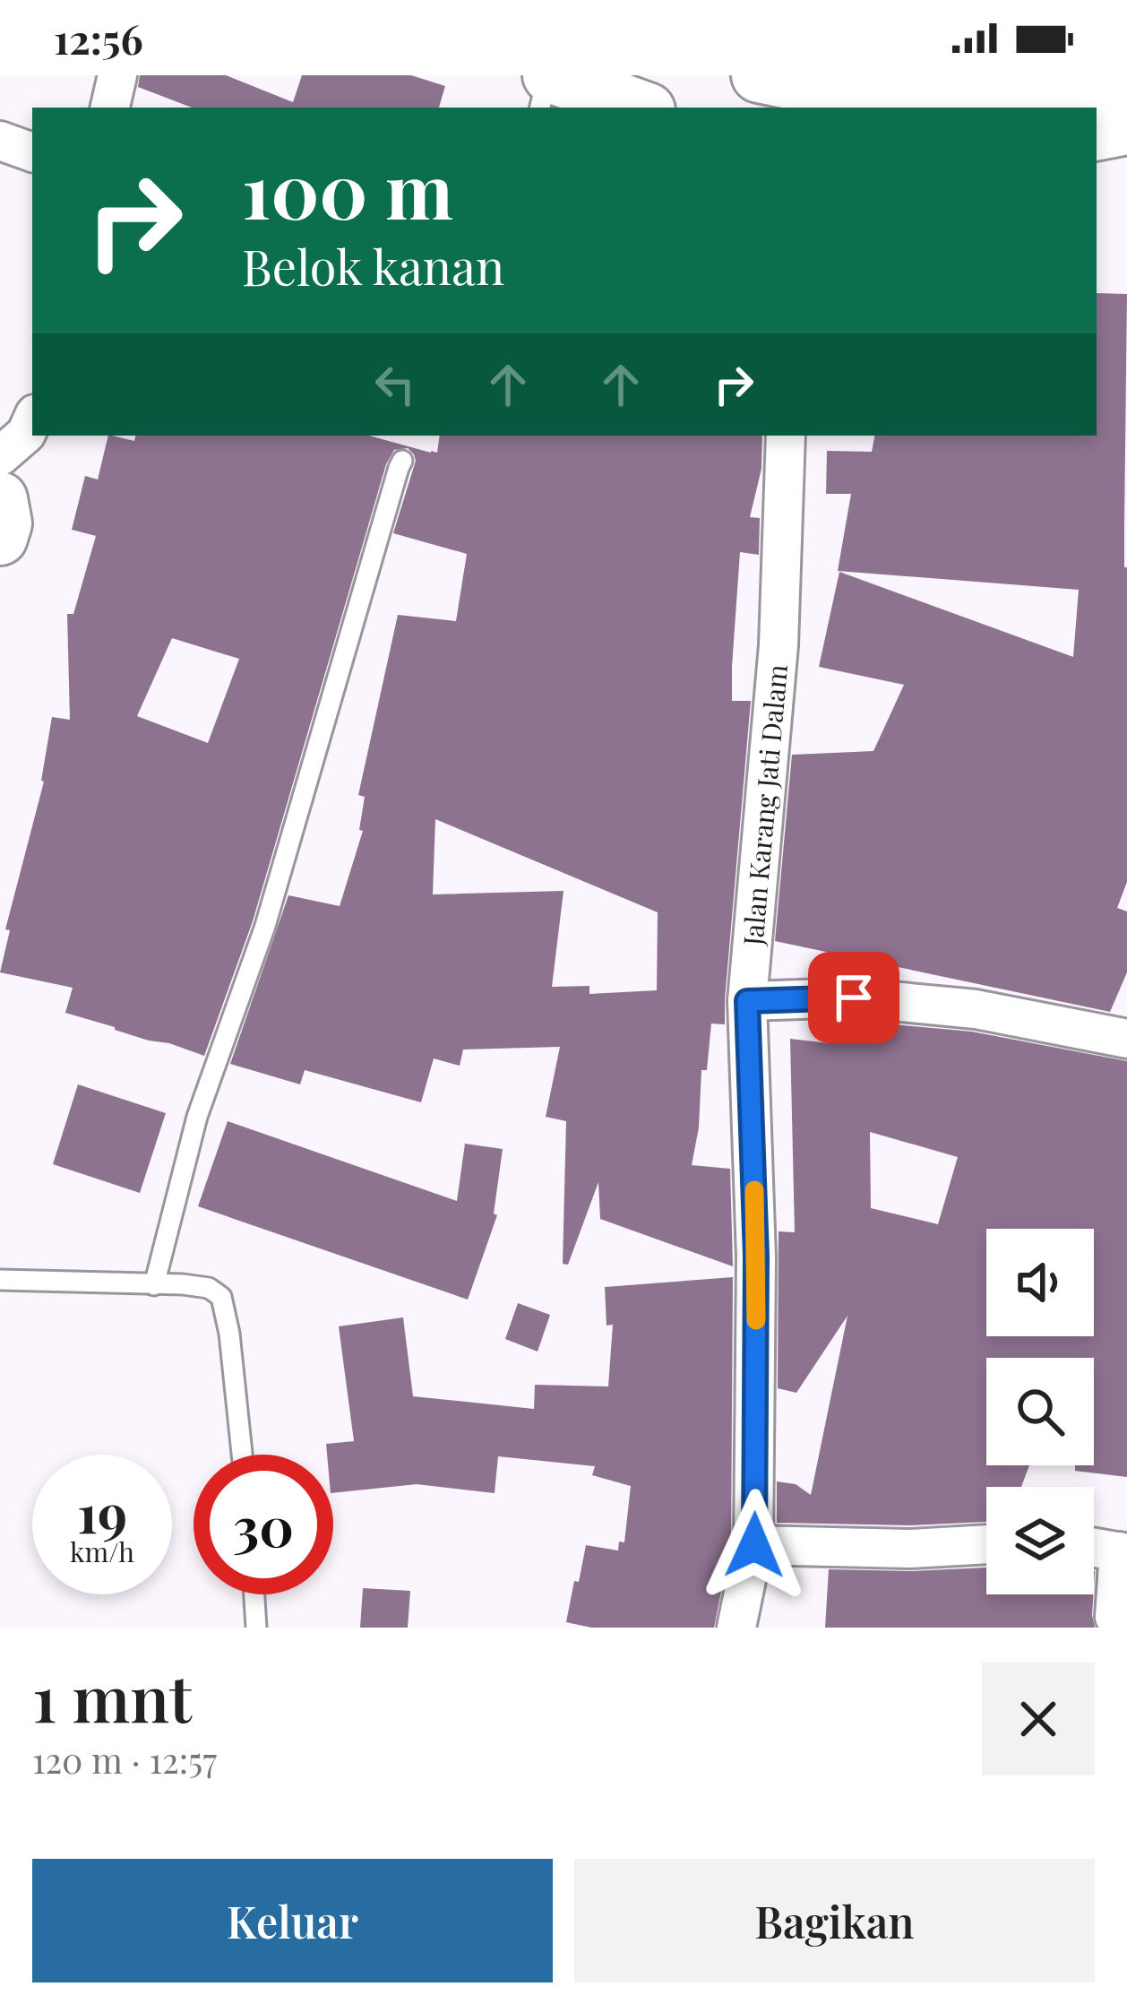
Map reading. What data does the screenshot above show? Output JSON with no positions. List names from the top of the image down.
{
  "streets": {
    "street": ["Jalan Karang Jati Dalam"]
  },
  "page": {
    "status": "12:56",
    "turn": ["100 m", "Belok kanan"],
    "speed": "19 km/h",
    "limit": "30",
    "heading": ["1 mnt", "120 m · 12:57"],
    "buttons": ["Keluar", "Bagikan"]
  }
}
